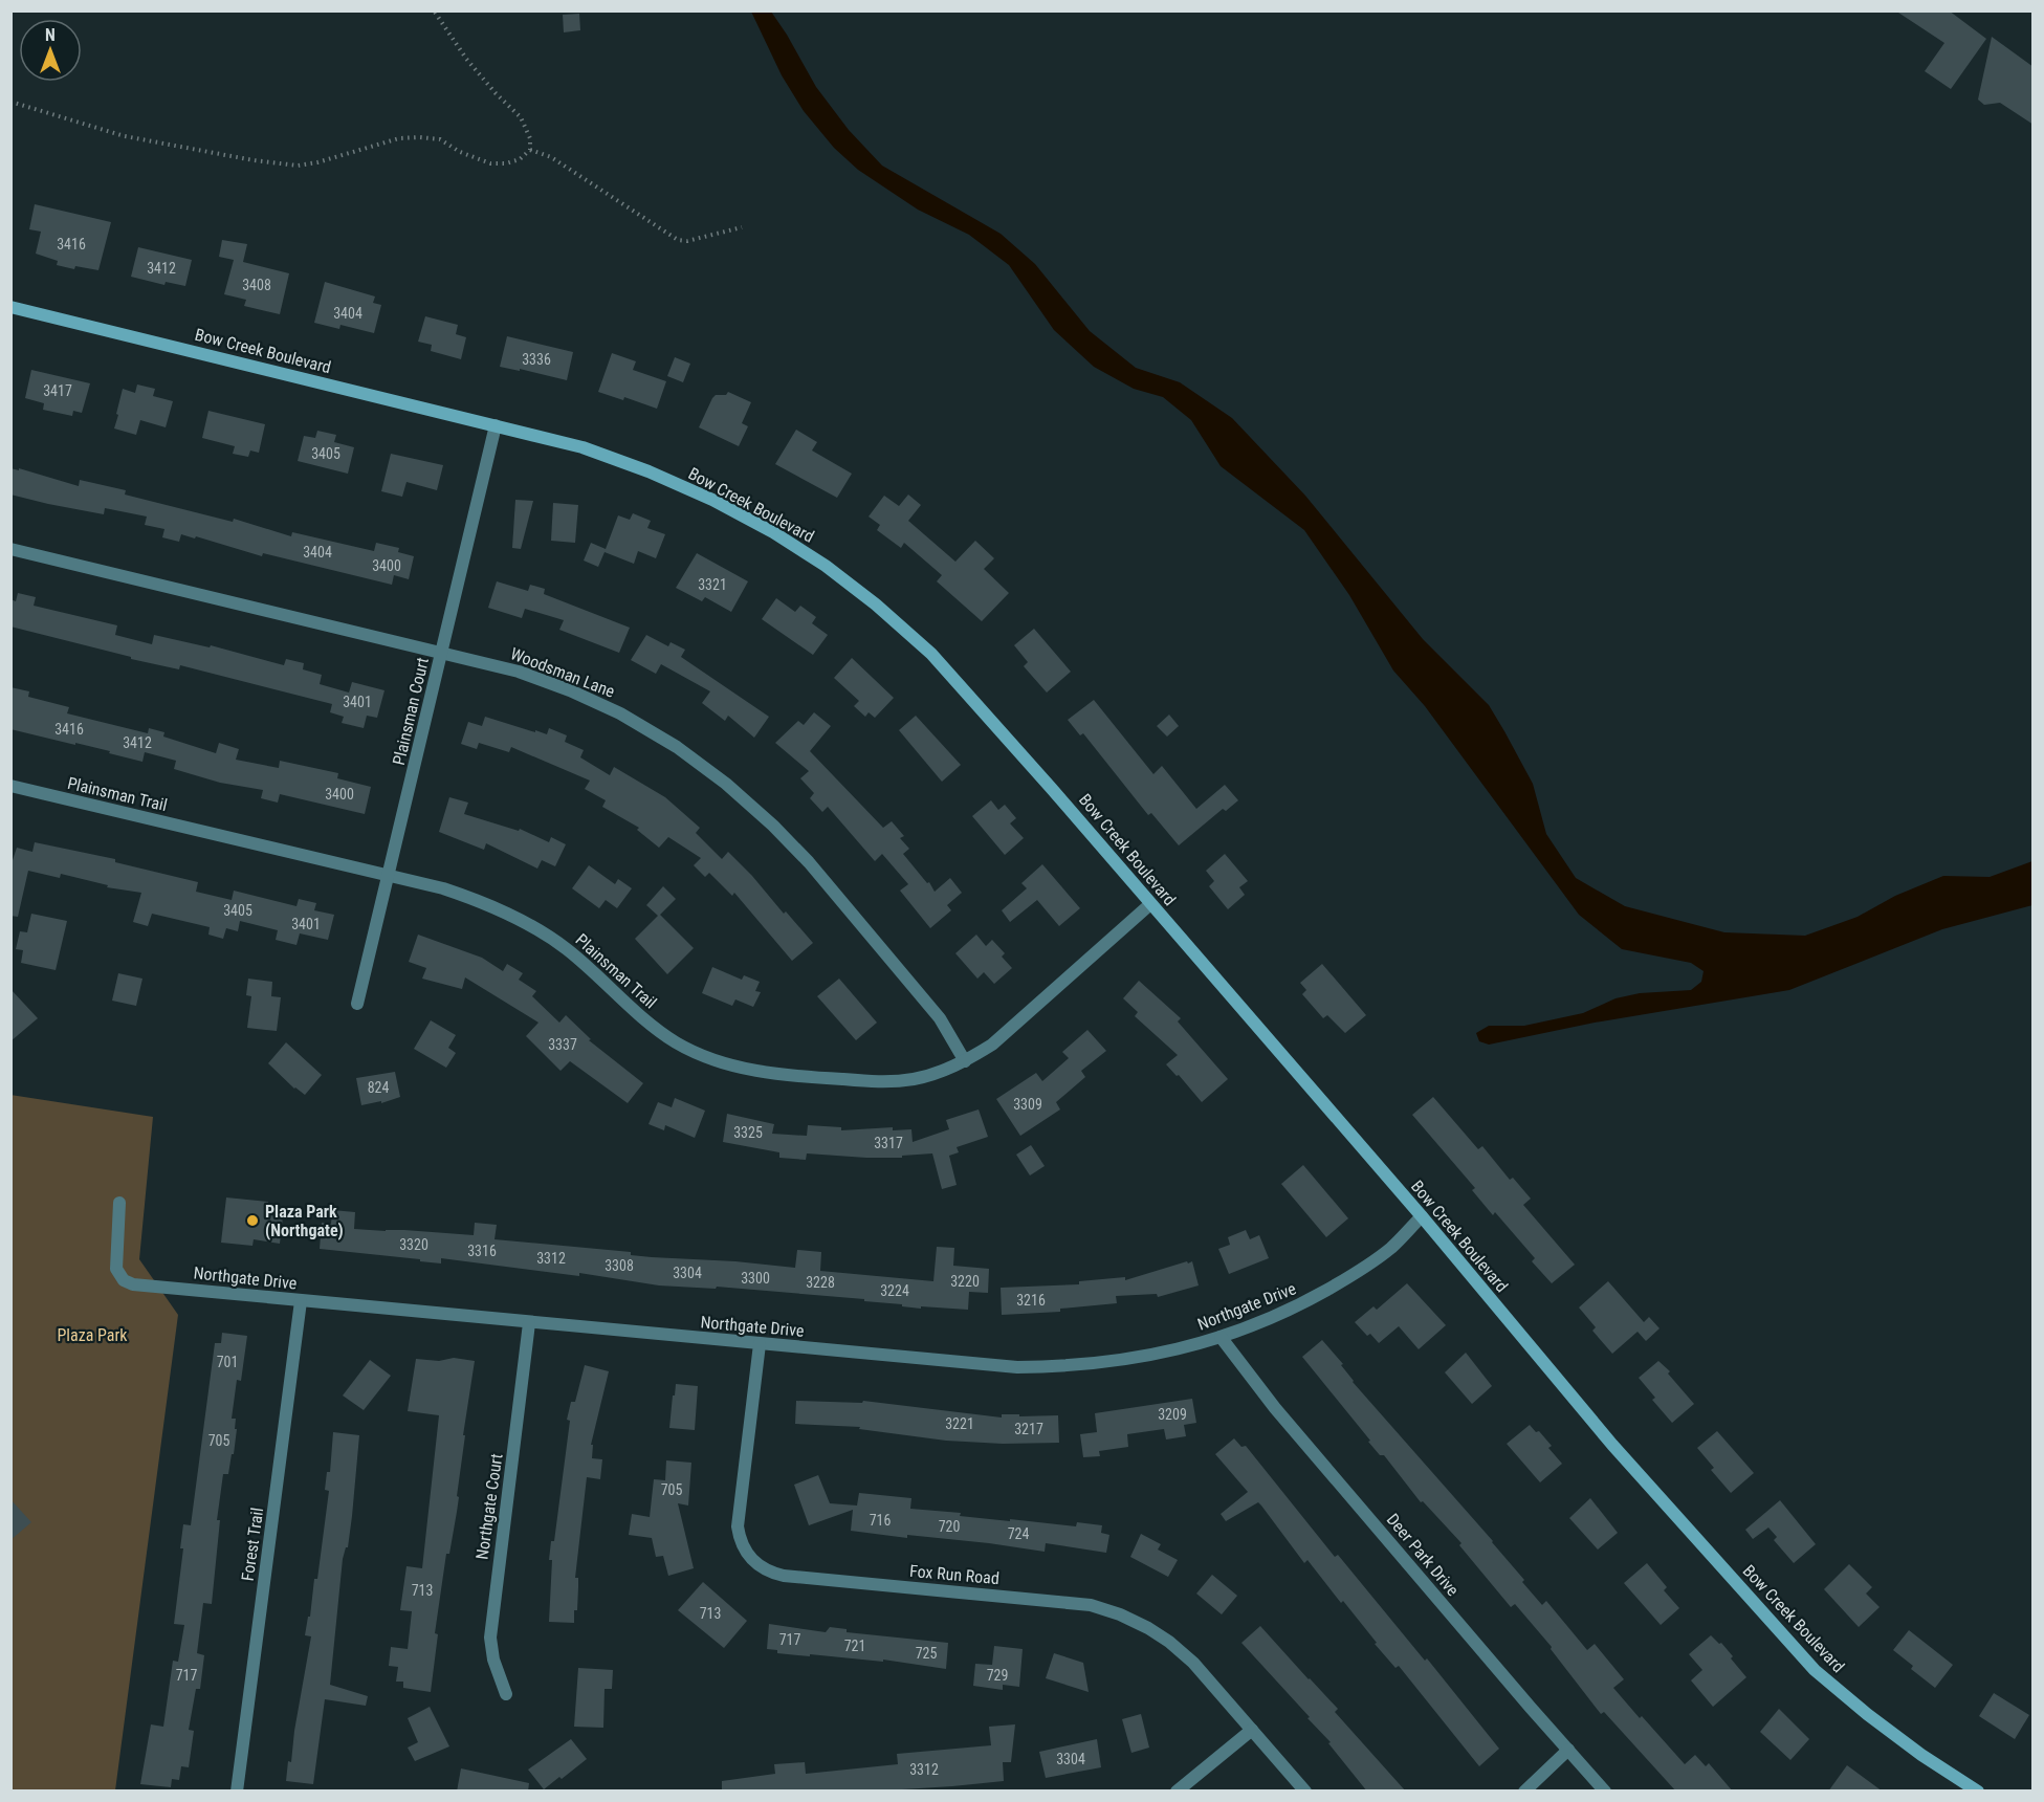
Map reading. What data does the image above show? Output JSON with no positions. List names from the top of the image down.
{
  "streets": {
    "street": [
      "Bow Creek Boulevard",
      "Woodsman Lane",
      "Plainsman Court",
      "Plainsman Trail",
      "Northgate Drive",
      "Northgate Court",
      "Forest Trail",
      "Deer Park Drive",
      "Fox Run Road"
    ]
  },
  "crossings": [
    ["Bow Creek Boulevard", "Plainsman Court"],
    ["Bow Creek Boulevard", "Plainsman Trail"],
    ["Bow Creek Boulevard", "Northgate Drive"],
    ["Woodsman Lane", "Plainsman Court"],
    ["Woodsman Lane", "Plainsman Trail"],
    ["Plainsman Court", "Plainsman Trail"],
    ["Northgate Drive", "Northgate Court"],
    ["Northgate Drive", "Forest Trail"],
    ["Northgate Drive", "Deer Park Drive"],
    ["Northgate Drive", "Fox Run Road"]
  ],
  "parks": ["Plaza Park"],
  "places": ["Plaza Park (Northgate)"],
  "house_numbers": [
    "3416",
    "3412",
    "3408",
    "3404",
    "3336",
    "3417",
    "3405",
    "3404",
    "3400",
    "3321",
    "3401",
    "3416",
    "3412",
    "3400",
    "3405",
    "3401",
    "3337",
    "824",
    "3309",
    "3325",
    "3317",
    "3320",
    "3316",
    "3312",
    "3308",
    "3304",
    "3300",
    "3220",
    "3228",
    "3224",
    "3216",
    "701",
    "3209",
    "3221",
    "3217",
    "705",
    "705",
    "716",
    "720",
    "724",
    "713",
    "713",
    "717",
    "721",
    "725",
    "717",
    "729",
    "3304",
    "3312"
  ],
  "north": "top"
}
